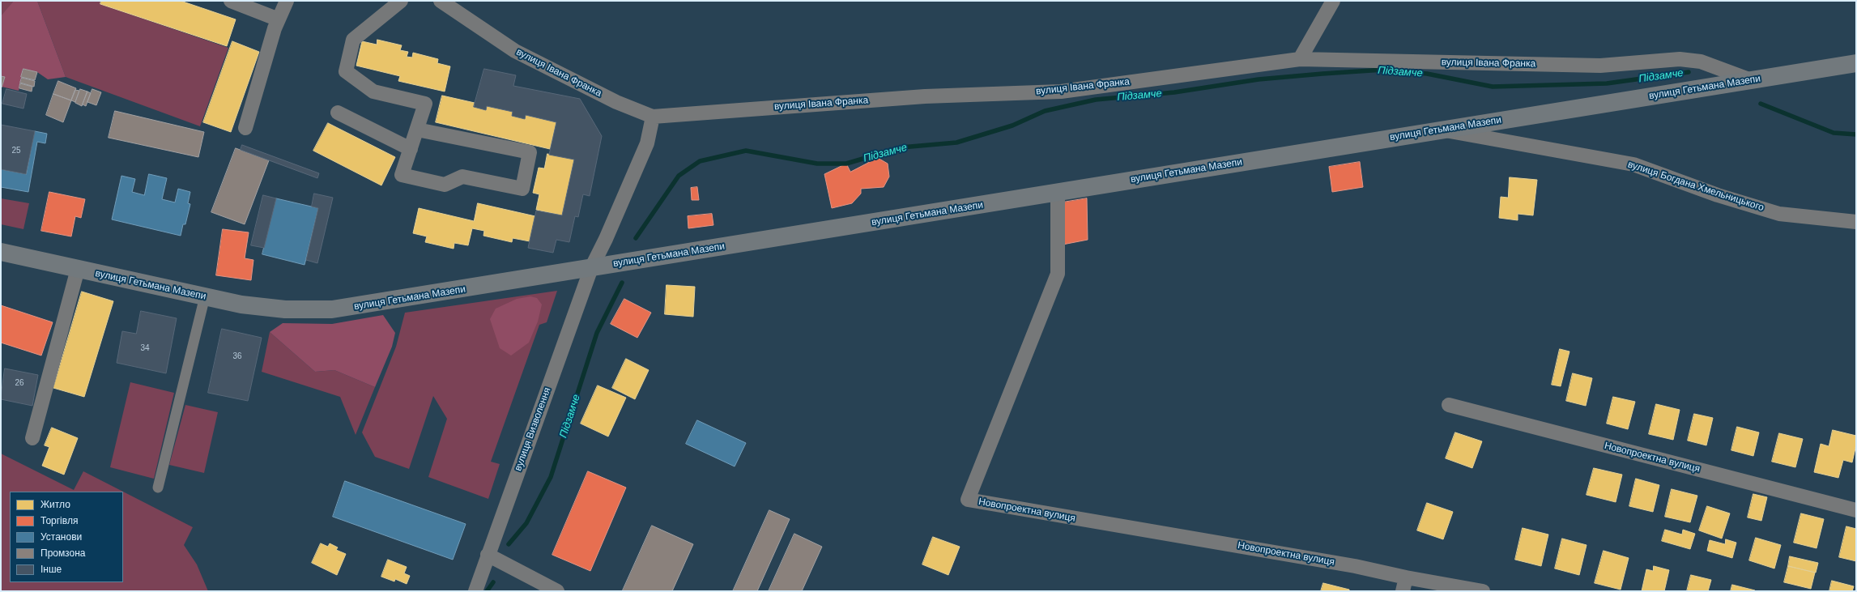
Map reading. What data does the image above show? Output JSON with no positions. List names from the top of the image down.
{
  "streets": {
    "main road": ["вулиця Гетьмана Мазепи"],
    "street": [
      "вулиця Івана Франка",
      "вулиця Богдана Хмельницького",
      "вулиця Визволення",
      "Новопроектна вулиця"
    ]
  },
  "crossings": [
    ["вулиця Івана Франка", "вулиця Гетьмана Мазепи"],
    ["вулиця Івана Франка", "вулиця Визволення"],
    ["вулиця Гетьмана Мазепи", "вулиця Богдана Хмельницького"],
    ["вулиця Гетьмана Мазепи", "вулиця Визволення"],
    ["вулиця Гетьмана Мазепи", "Новопроектна вулиця"]
  ],
  "water": ["Підзамче"],
  "house_numbers": [
    "25",
    "34",
    "36",
    "26"
  ],
  "legend": [
    "Житло",
    "Торгівля",
    "Установи",
    "Промзона",
    "Інше"
  ]
}
